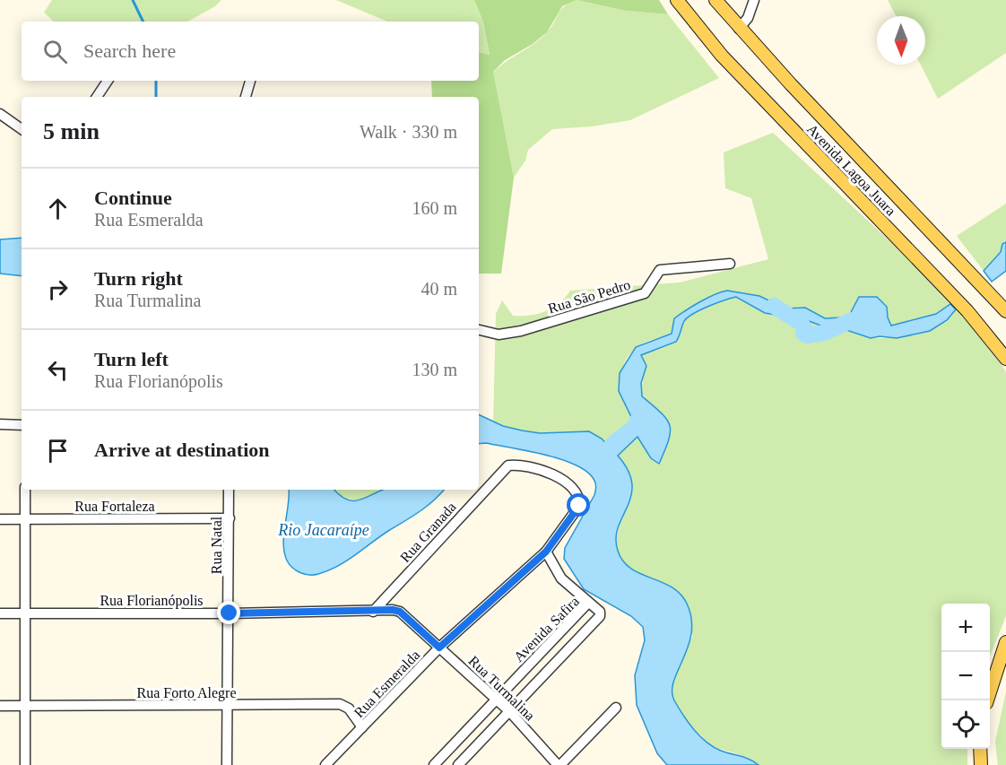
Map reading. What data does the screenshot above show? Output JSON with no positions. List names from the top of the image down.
{
  "streets": {
    "main road": ["Avenida Lagoa Juara"],
    "street": [
      "Rua São Pedro",
      "Rua Fortaleza",
      "Rua Granada",
      "Rua Natal",
      "Rua Florianópolis",
      "Avenida Safira",
      "Rua Esmeralda",
      "Rua Turmalina",
      "Rua Forto Alegre"
    ]
  },
  "crossings": [
    ["Rua Fortaleza", "Rua Natal"],
    ["Rua Granada", "Rua Florianópolis"],
    ["Rua Granada", "Rua Esmeralda"],
    ["Rua Natal", "Rua Florianópolis"],
    ["Rua Natal", "Rua Forto Alegre"],
    ["Rua Florianópolis", "Rua Turmalina"],
    ["Avenida Safira", "Rua Turmalina"],
    ["Rua Esmeralda", "Rua Turmalina"],
    ["Rua Esmeralda", "Rua Forto Alegre"]
  ],
  "water": ["Rio Jacaraípe"],
  "north": "bottom",
  "page": {
    "search": "Search here",
    "heading": ["5 min", "Walk · 330 m"],
    "list": [
      ["Continue", "Rua Esmeralda", "160 m"],
      ["Turn right", "Rua Turmalina", "40 m"],
      ["Turn left", "Rua Florianópolis", "130 m"],
      "Arrive at destination"
    ],
    "map_buttons": ["+", "−"]
  }
}
